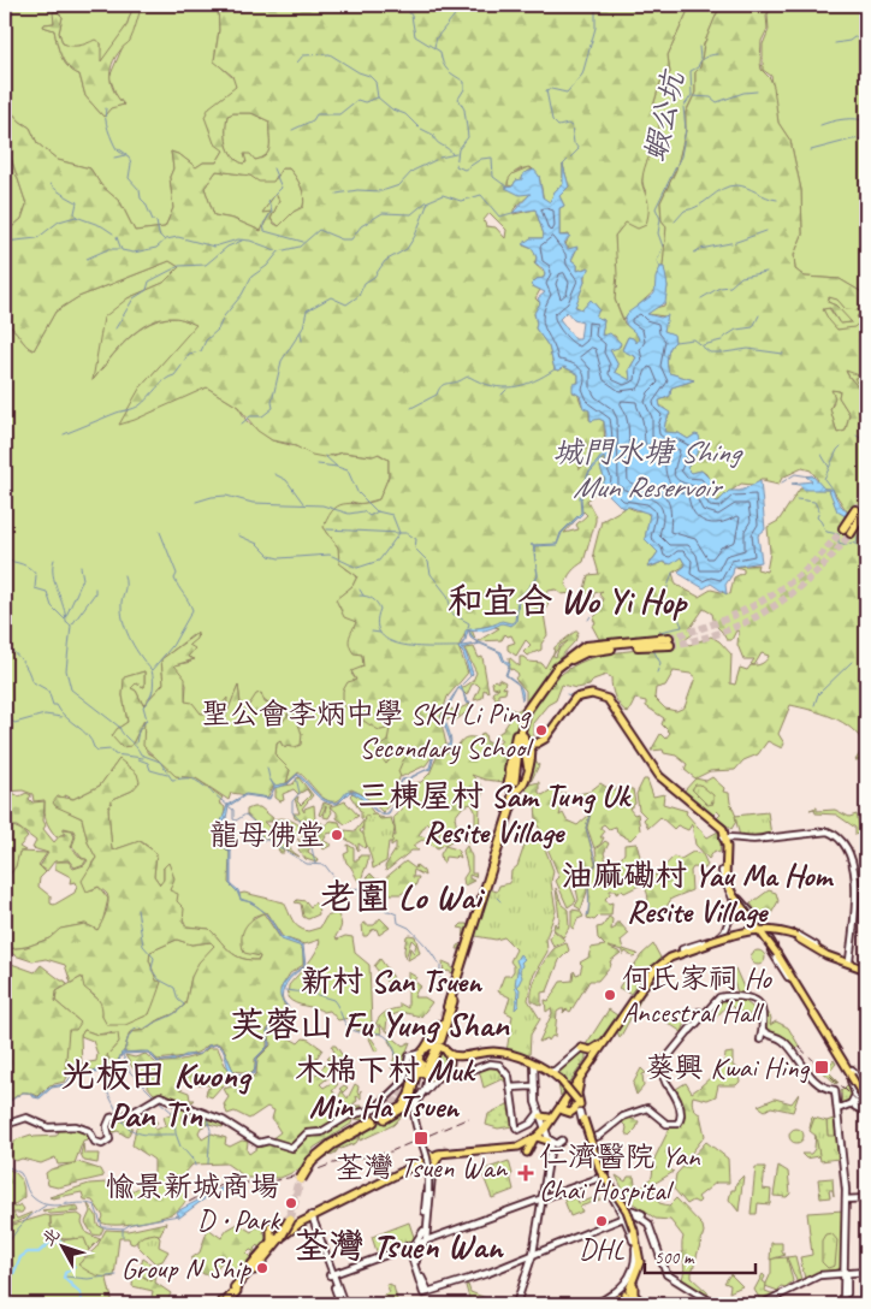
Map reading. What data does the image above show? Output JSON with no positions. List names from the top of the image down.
{
  "districts": [
    "和宜合 Wo Yi Hop",
    "三棟屋村 Sam Tung Uk Resite Village",
    "油麻磡村 Yau Ma Hom Resite Village",
    "老圍 Lo Wai",
    "新村 San Tsuen",
    "芙蓉山 Fu Yung Shan",
    "木棉下村 Muk Min Ha Tsuen",
    "光板田 Kwong Pan Tin",
    "荃灣 Tsuen Wan"
  ],
  "water": ["蝦公坑", "城門水塘 Shing Mun Reservoir"],
  "places": {
    "other": [
      "聖公會李炳中學 SKH Li Ping Secondary School",
      "龍母佛堂",
      "何氏家祠 Ho Ancestral Hall",
      "愉景新城商場 D • Park",
      "DHL",
      "Group N Ship"
    ],
    "transit": ["葵興 Kwai Hing", "荃灣 Tsuen Wan"],
    "health": ["仁濟醫院 Yan Chai Hospital"]
  },
  "scale_bar": "500 m",
  "north": "top left"
}
